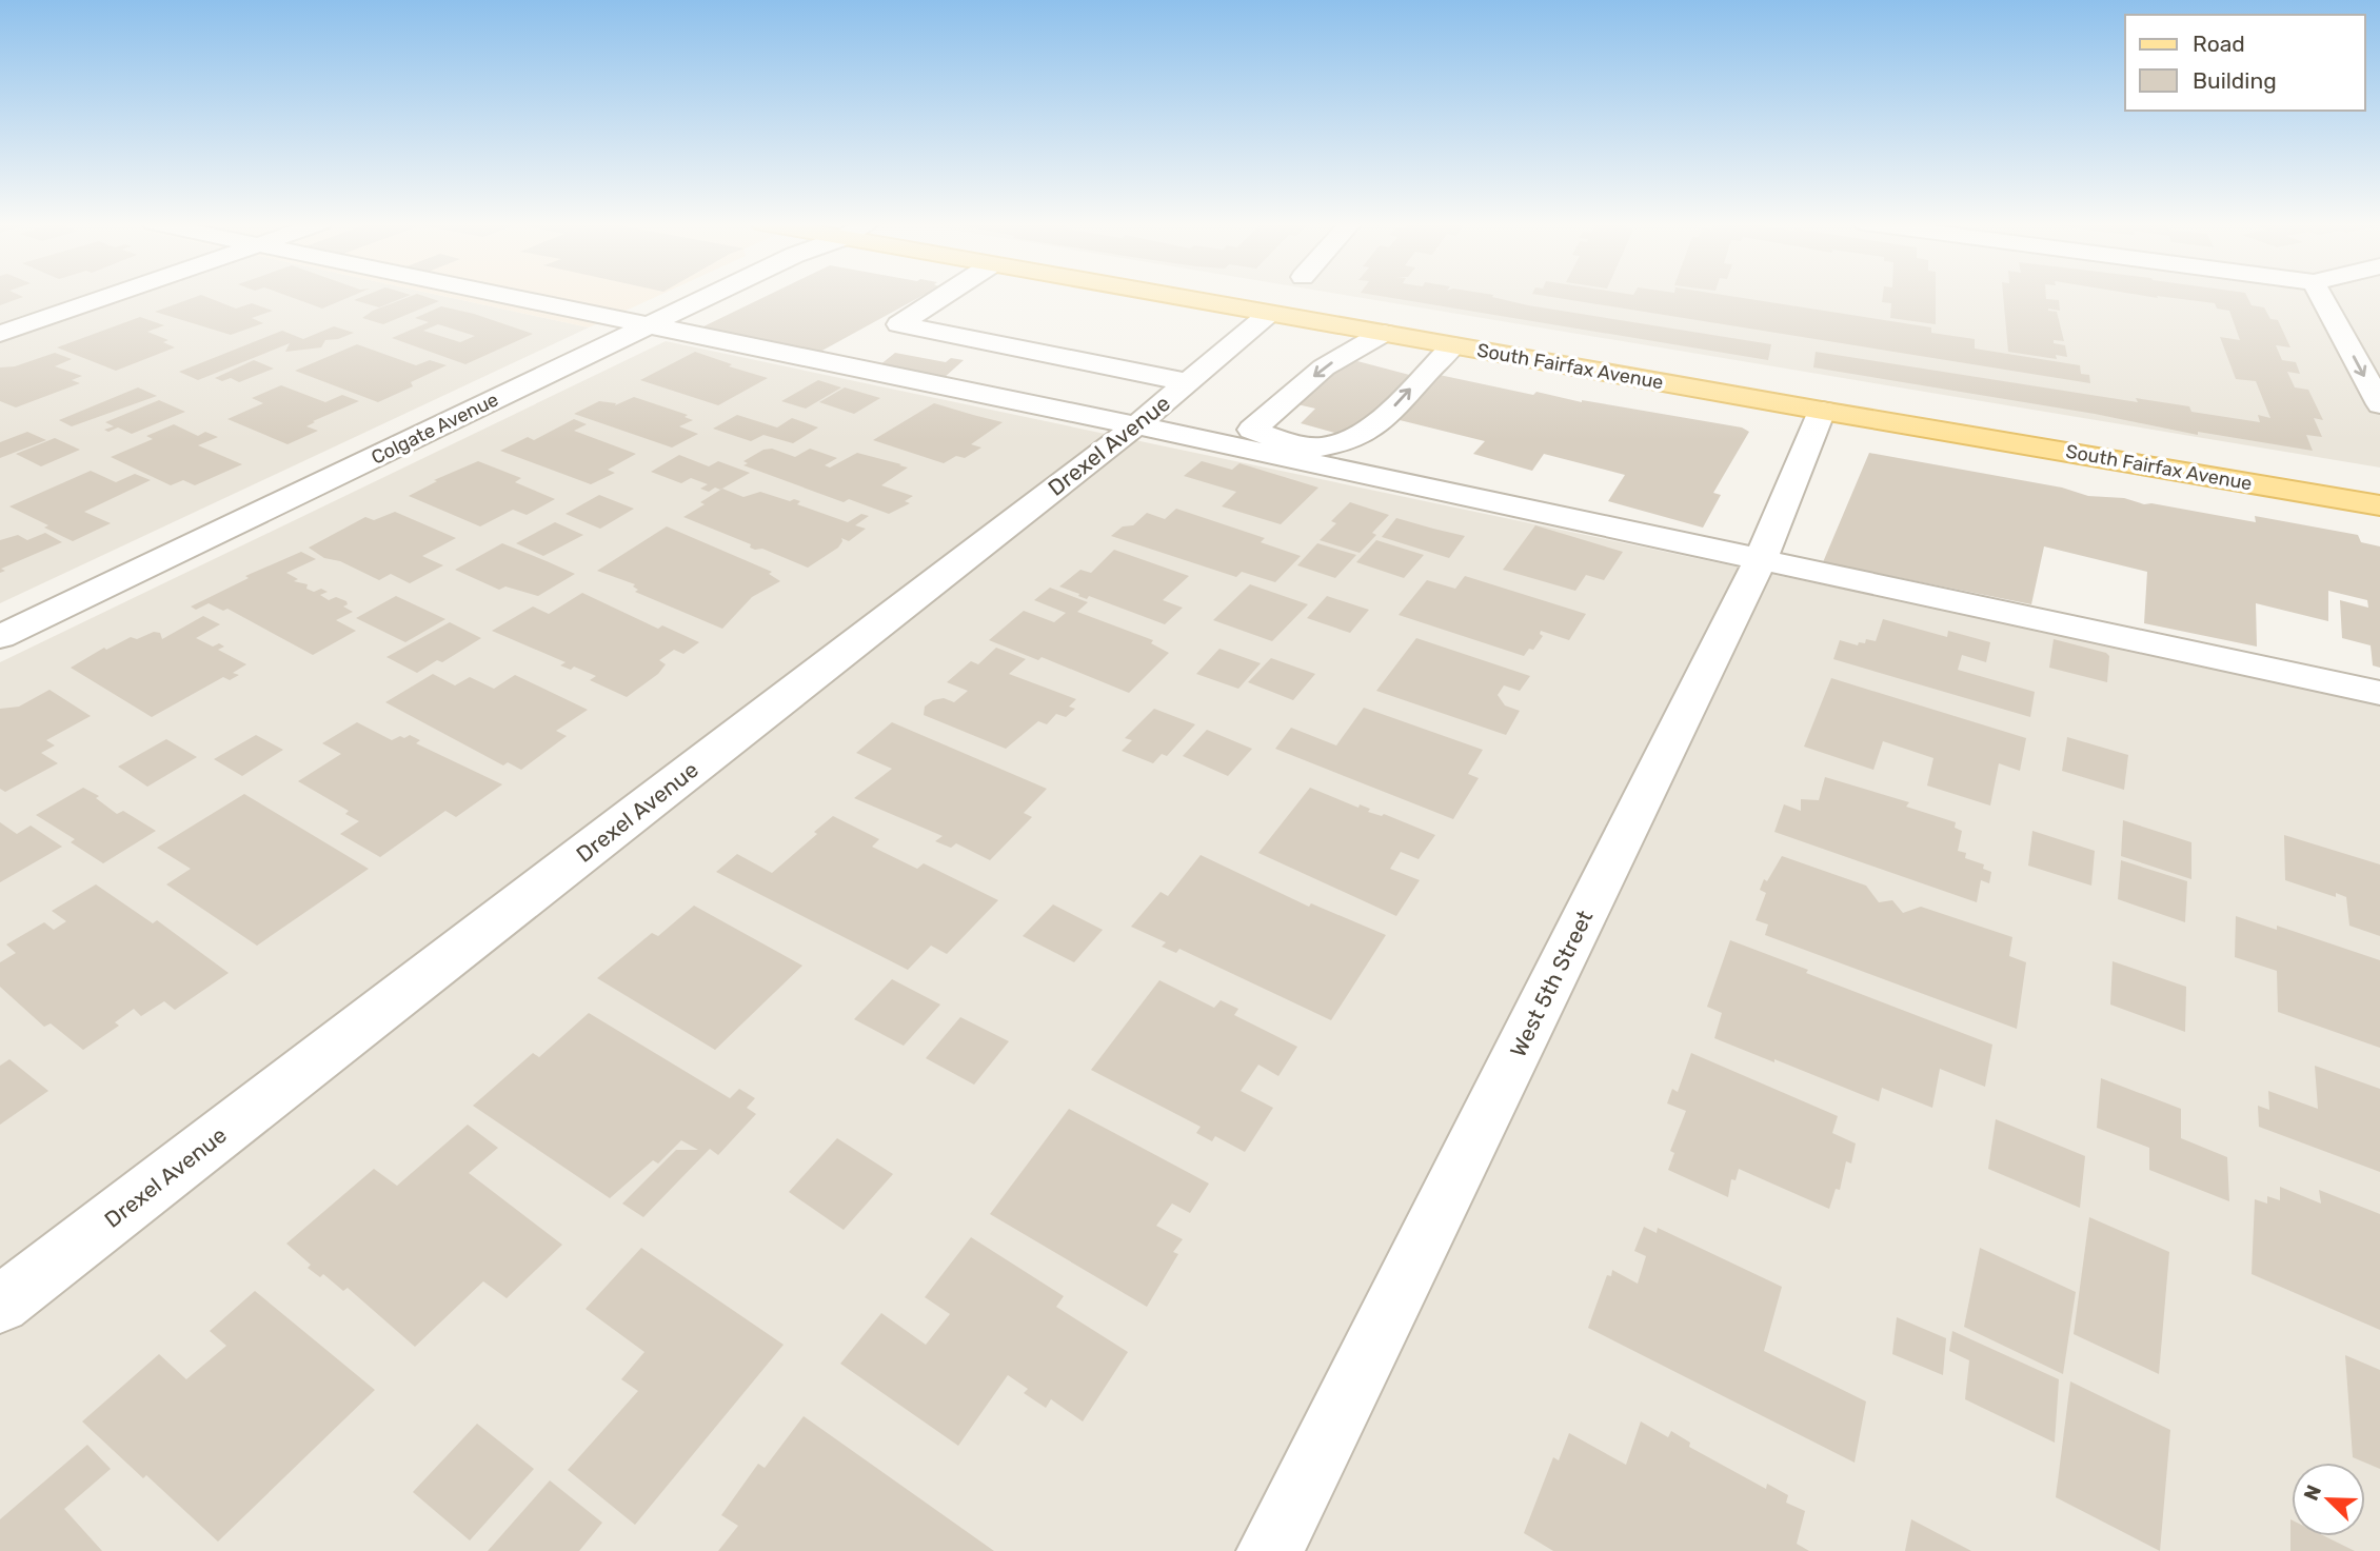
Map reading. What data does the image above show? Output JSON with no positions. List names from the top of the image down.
{
  "streets": {
    "main road": ["South Fairfax Avenue"],
    "street": ["Colgate Avenue", "Drexel Avenue", "West 5th Street"]
  },
  "crossings": [
    ["South Fairfax Avenue", "Drexel Avenue"],
    ["South Fairfax Avenue", "West 5th Street"]
  ],
  "legend": ["Road", "Building"],
  "north": "top left"
}
